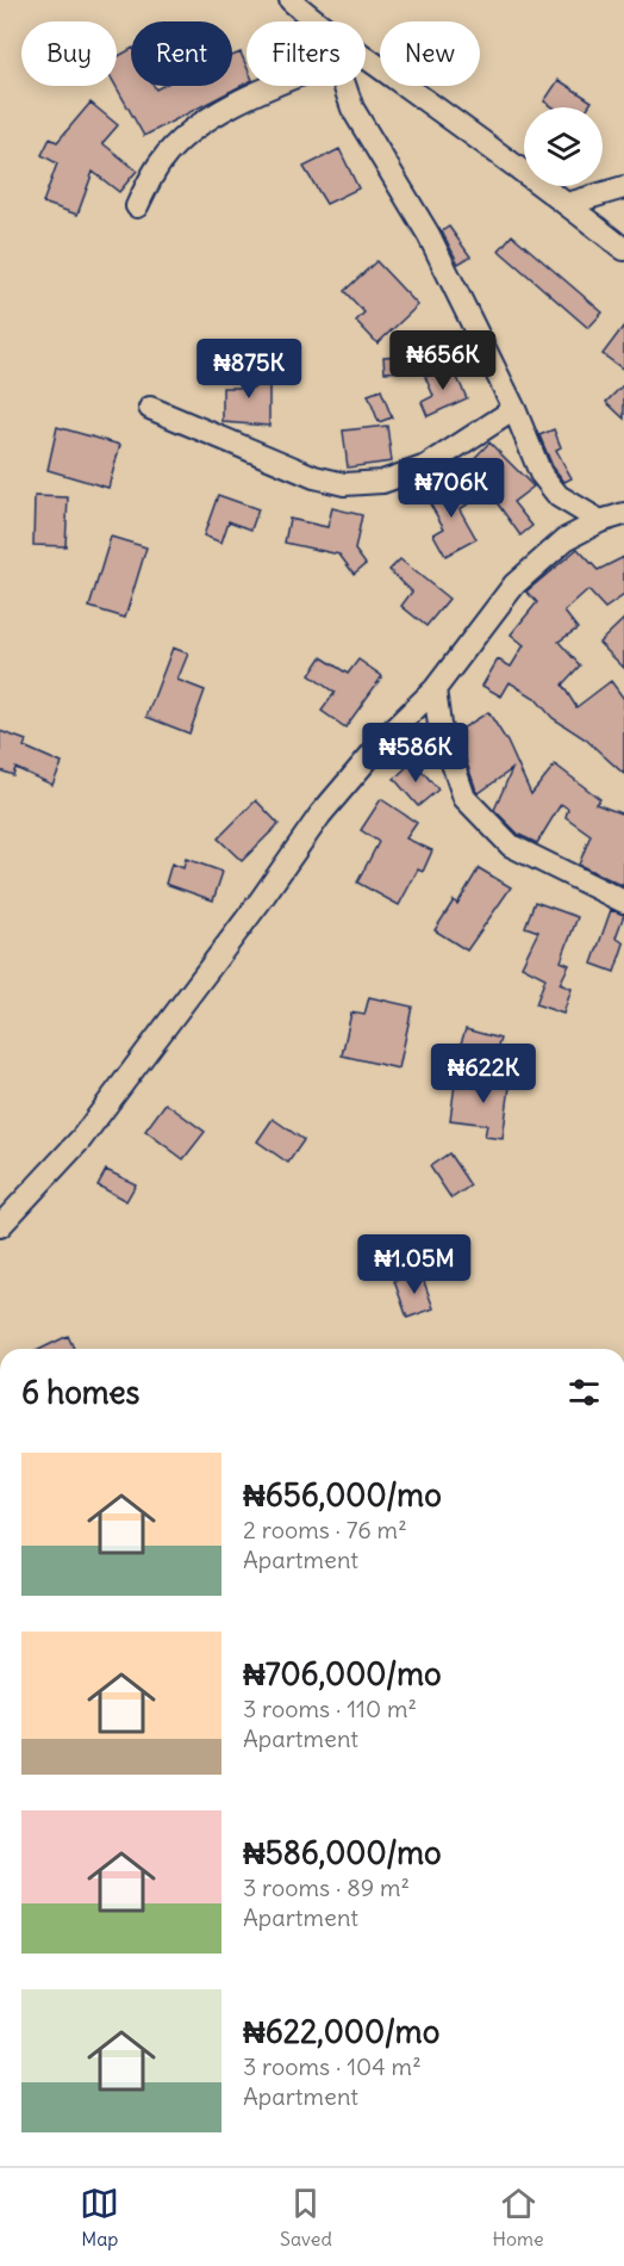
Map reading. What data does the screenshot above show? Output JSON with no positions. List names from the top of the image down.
{
  "page": {
    "chip": [
      "Buy",
      "Rent",
      "Filters",
      "New"
    ],
    "price": [
      "₦656K",
      "₦875K",
      "₦706K",
      "₦586K",
      "₦622K",
      "₦1.05M"
    ],
    "heading": "6 homes",
    "list": [
      {
        "name": "₦656,000/mo",
        "note": "2 rooms · 76 m² · Apartment"
      },
      {
        "name": "₦706,000/mo",
        "note": "3 rooms · 110 m² · Apartment"
      },
      {
        "name": "₦586,000/mo",
        "note": "3 rooms · 89 m² · Apartment"
      },
      {
        "name": "₦622,000/mo",
        "note": "3 rooms · 104 m² · Apartment"
      }
    ],
    "tabs": ["Map", "Saved", "Home"]
  }
}
